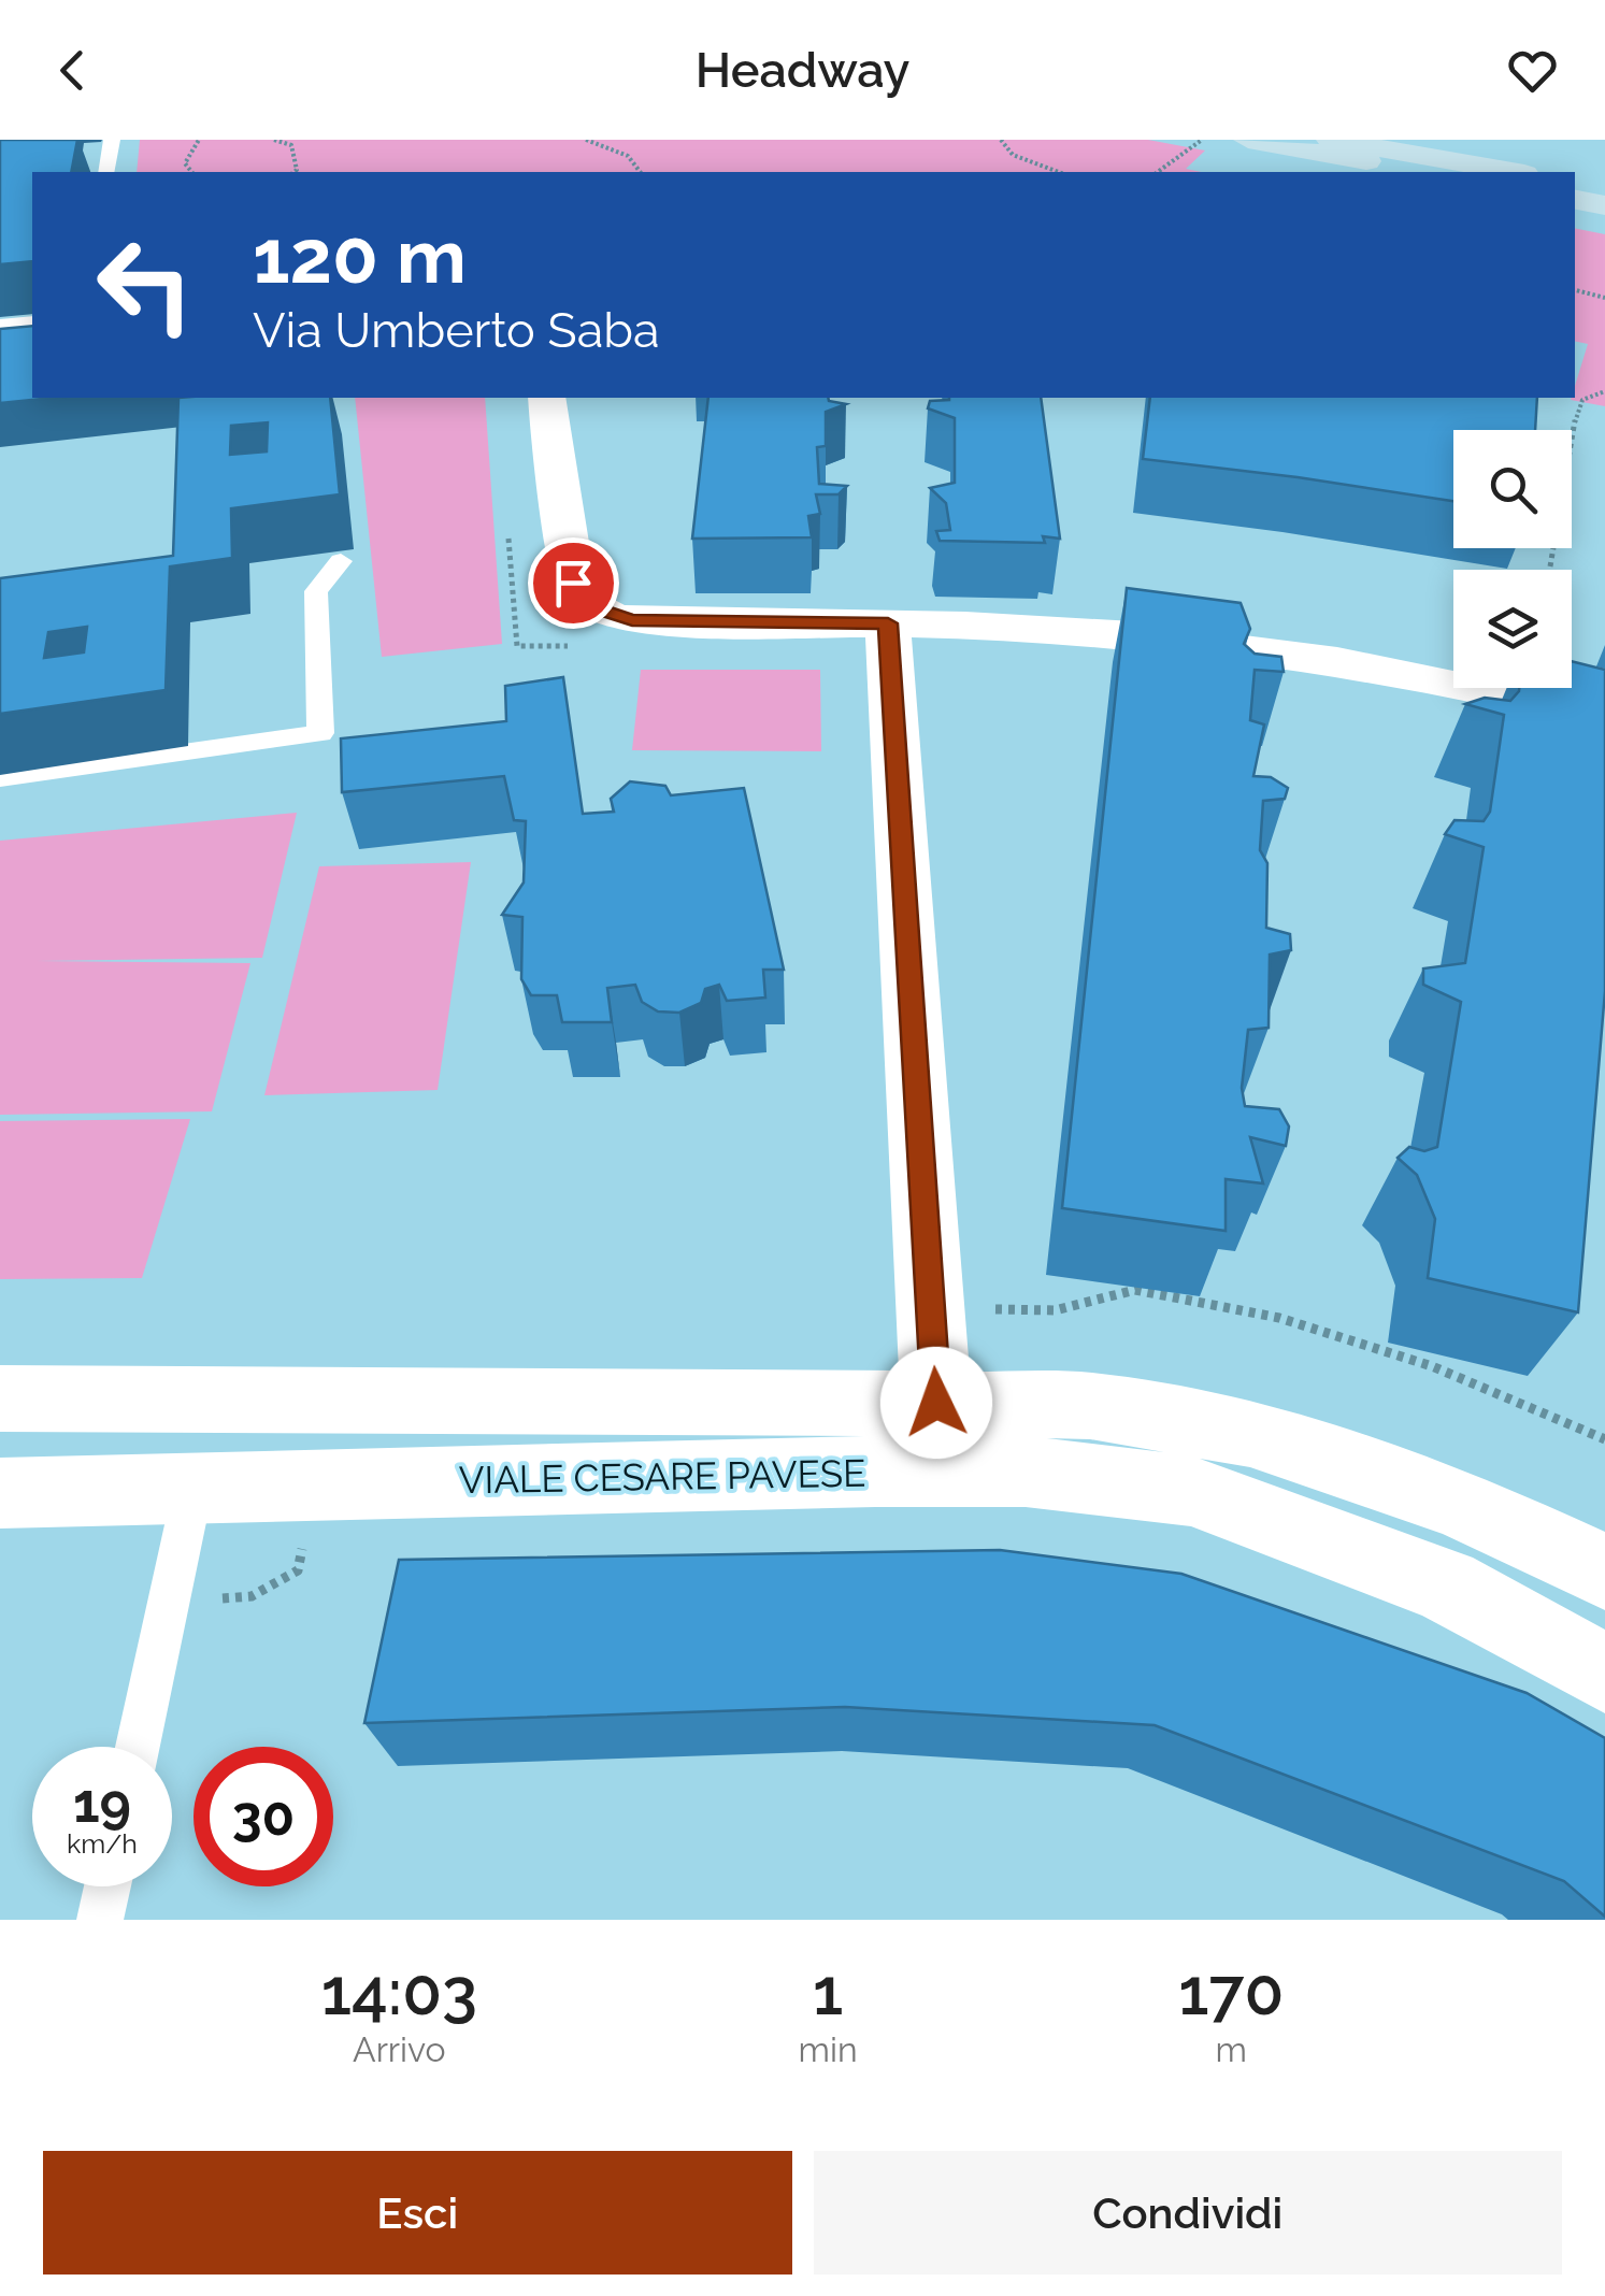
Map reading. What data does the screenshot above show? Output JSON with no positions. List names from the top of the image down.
{
  "streets": {
    "street": ["VIALE CESARE PAVESE"]
  },
  "page": {
    "header": "Headway",
    "turn": ["120 m", "Via Umberto Saba"],
    "speed": "19 km/h",
    "limit": "30",
    "eta": [
      "14:03",
      "Arrivo",
      "1",
      "min",
      "170",
      "m"
    ],
    "buttons": ["Esci", "Condividi"]
  }
}
